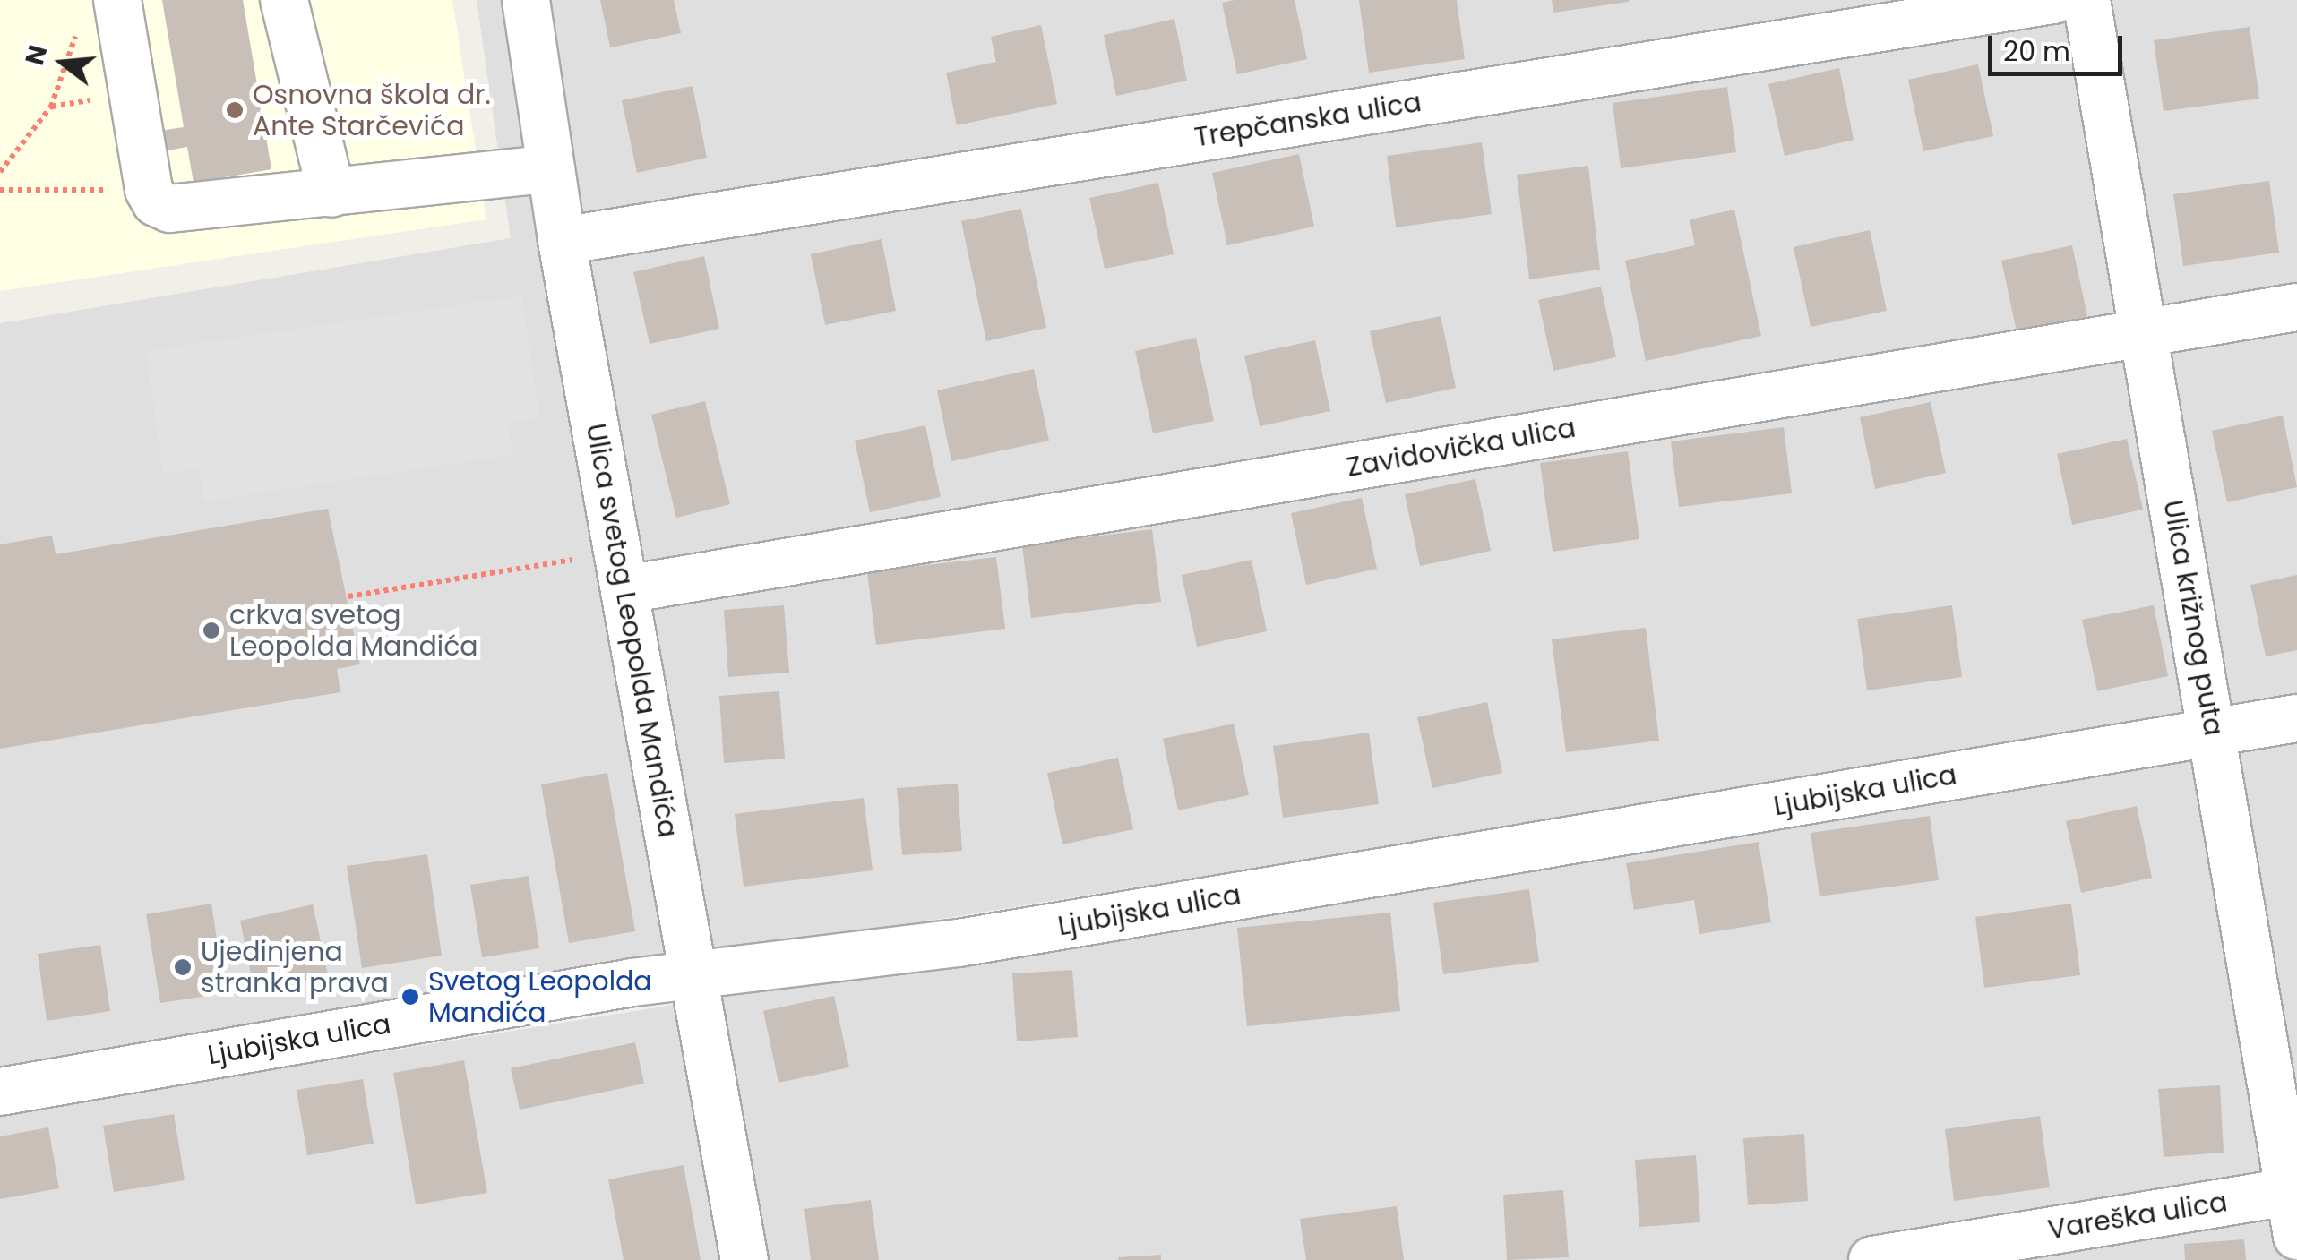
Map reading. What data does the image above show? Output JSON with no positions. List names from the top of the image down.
{
  "streets": {
    "street": [
      "Trepčanska ulica",
      "Zavidovička ulica",
      "Ulica križnog puta",
      "Ulica svetog Leopolda Mandića",
      "Ljubijska ulica",
      "Vareška ulica"
    ]
  },
  "crossings": [
    ["Trepčanska ulica", "Ulica svetog Leopolda Mandića"],
    ["Zavidovička ulica", "Ulica križnog puta"],
    ["Zavidovička ulica", "Ulica svetog Leopolda Mandića"],
    ["Ulica križnog puta", "Ljubijska ulica"],
    ["Ulica križnog puta", "Vareška ulica"],
    ["Ulica svetog Leopolda Mandića", "Ljubijska ulica"]
  ],
  "places": [
    "Osnovna škola dr. Ante Starčevića",
    "crkva svetog Leopolda Mandića",
    "Ujedinjena stranka prava",
    "Svetog Leopolda Mandića"
  ],
  "scale_bar": "20 m",
  "north": "left"
}
